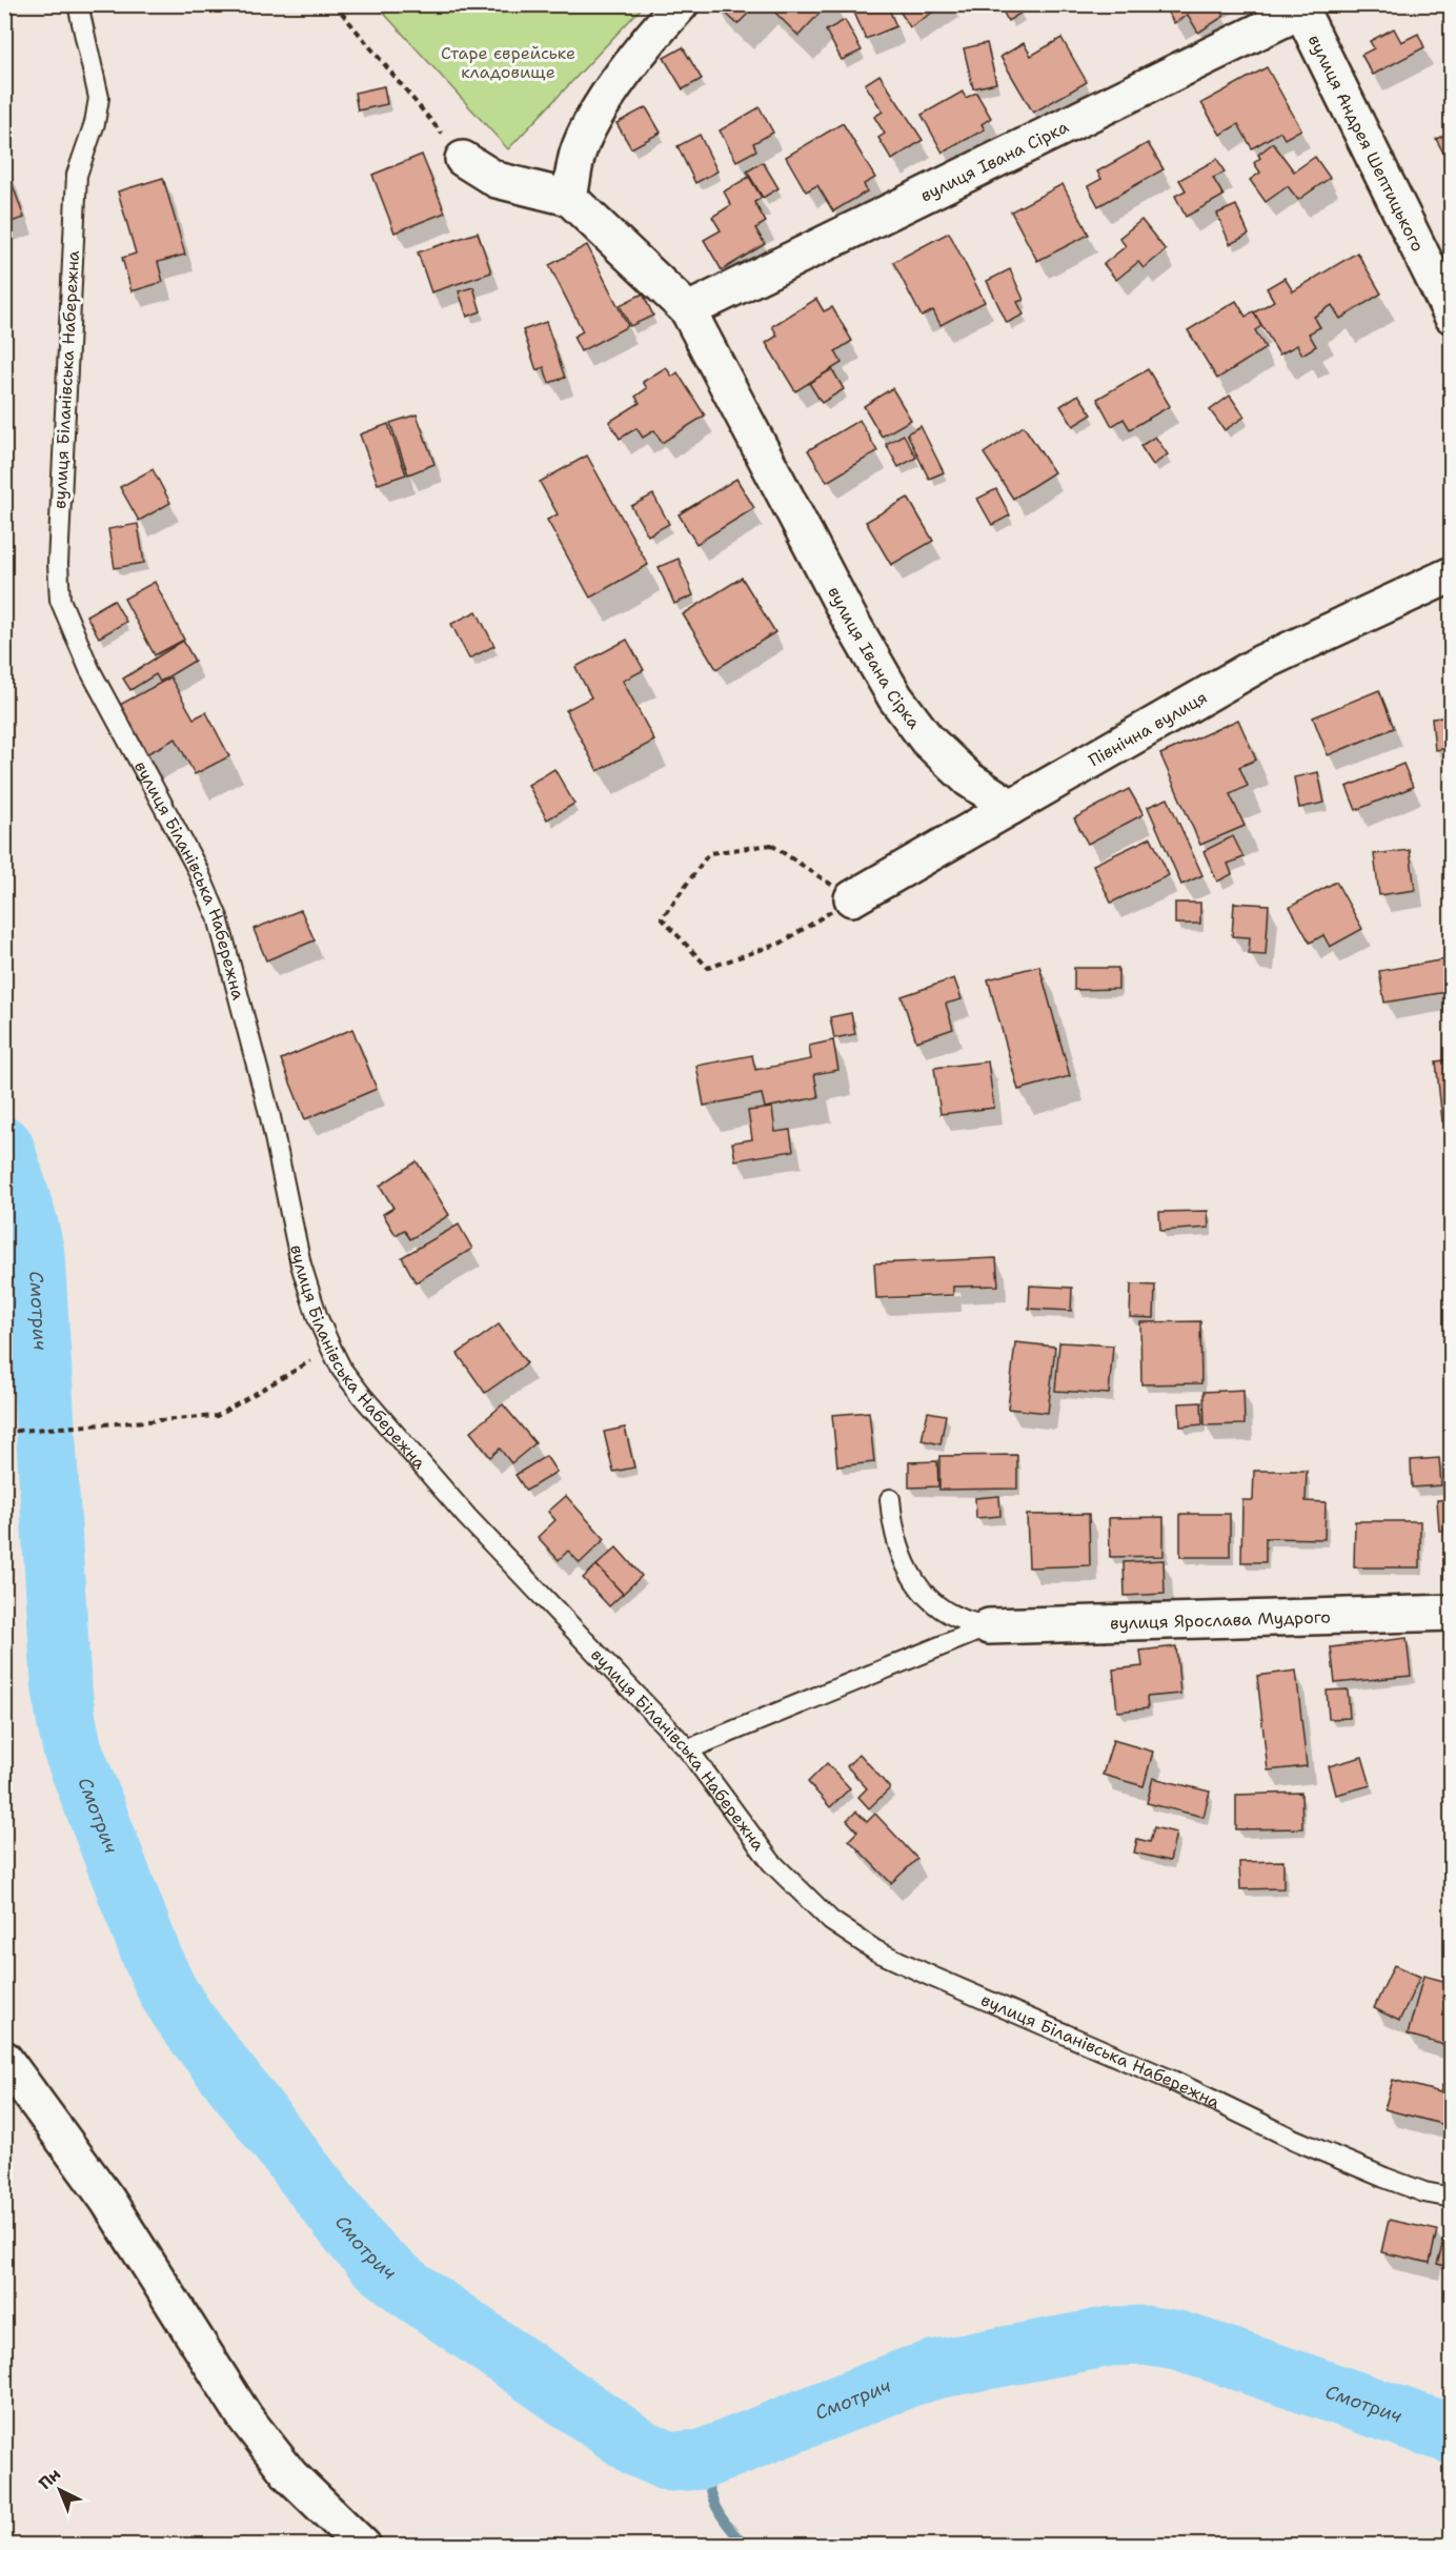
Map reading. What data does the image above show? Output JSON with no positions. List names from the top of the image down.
{
  "streets": {
    "street": [
      "вулиця Андрея Шептицького",
      "вулиця Івана Сірка",
      "Північна вулиця",
      "вулиця Ярослава Мудрого"
    ],
    "lane": ["вулиця Біланівська Набережна"]
  },
  "crossings": [
    ["вулиця Андрея Шептицького", "вулиця Івана Сірка"],
    ["вулиця Івана Сірка", "Північна вулиця"]
  ],
  "water": ["Смотрич"],
  "parks": ["Старе єврейське кладовище"],
  "north": "top left"
}
